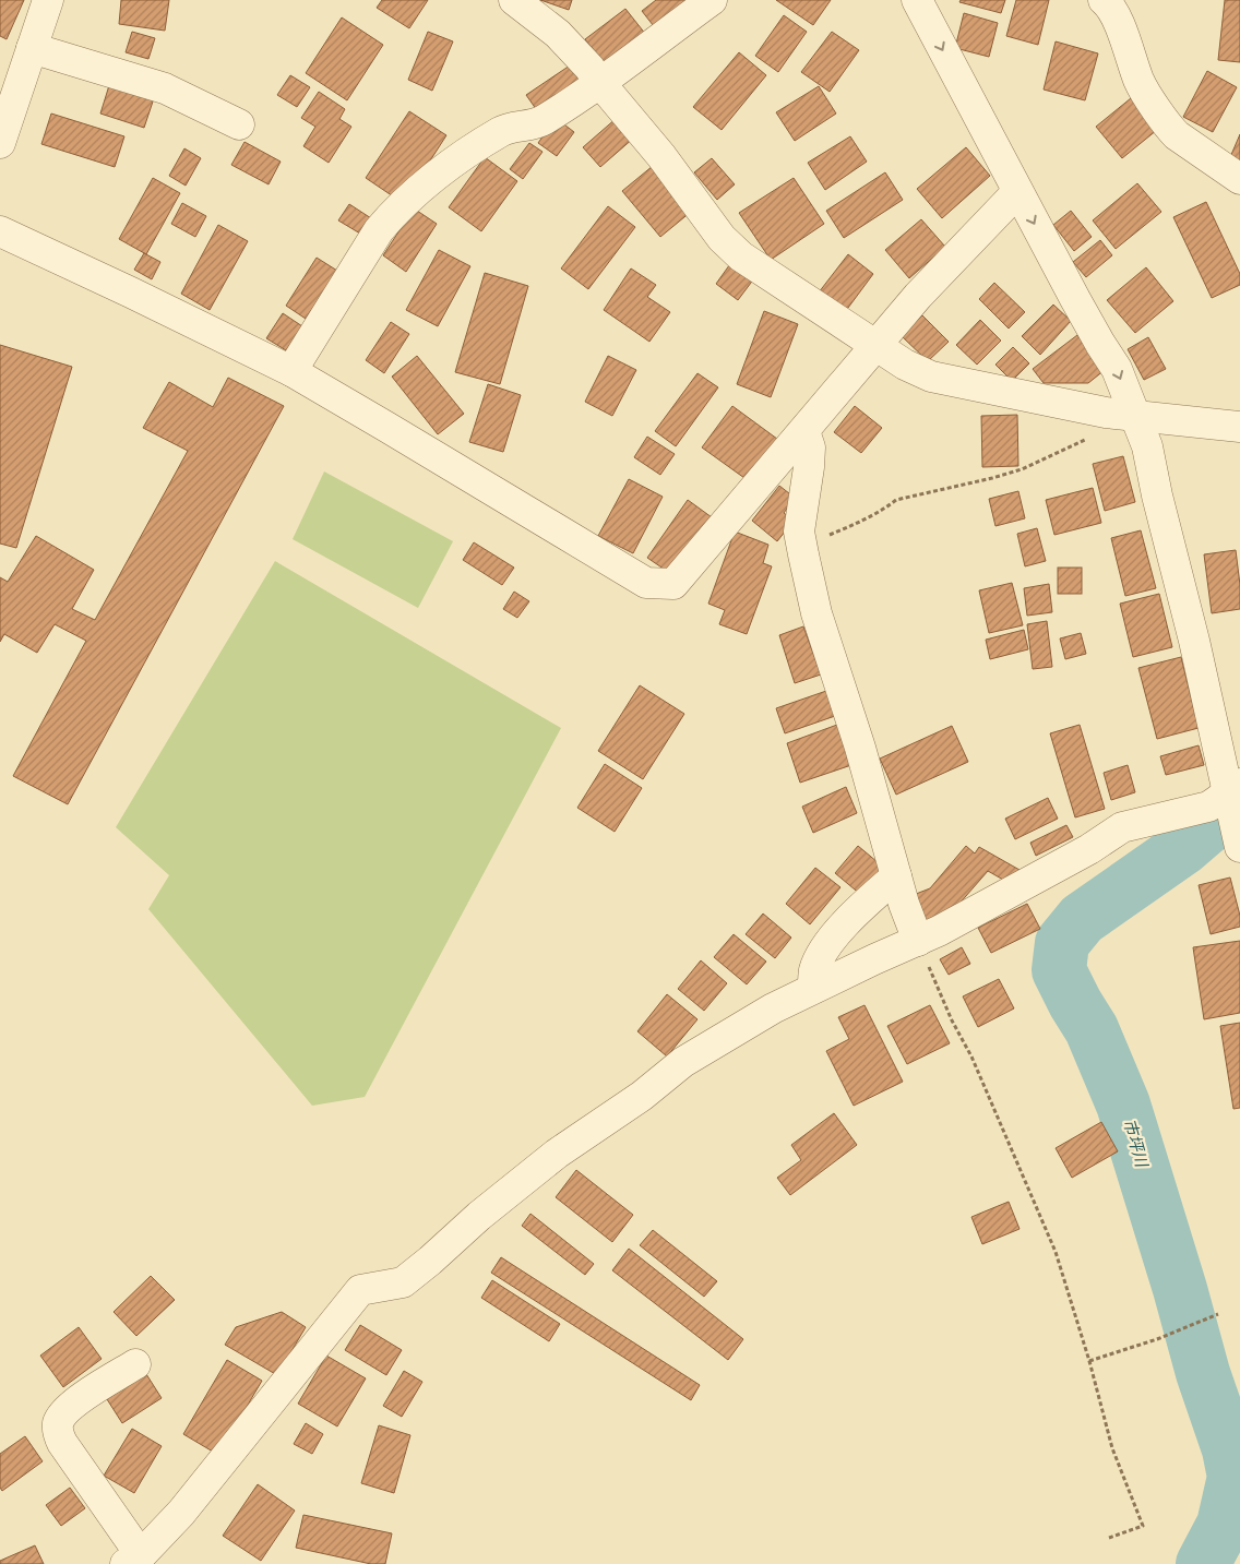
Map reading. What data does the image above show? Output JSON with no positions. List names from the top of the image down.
{
  "water": ["市坪川"]
}
